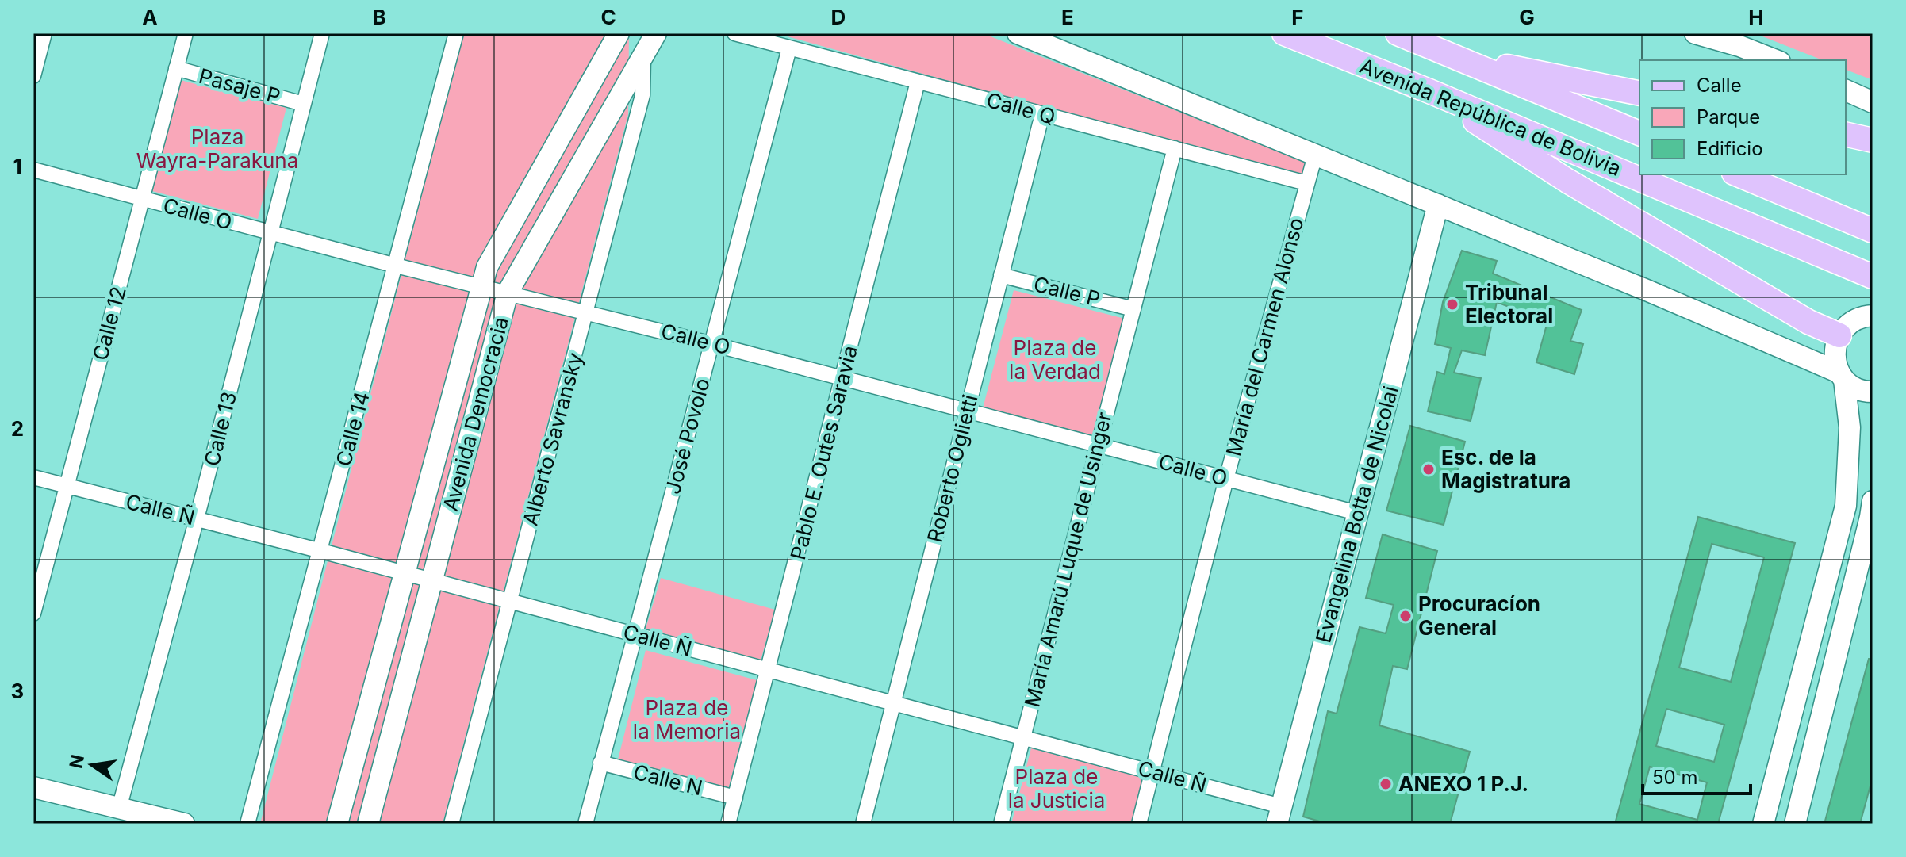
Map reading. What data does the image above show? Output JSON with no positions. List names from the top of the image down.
{
  "streets": {
    "main road": ["Avenida República de Bolivia"],
    "street": [
      "Pasaje P",
      "Calle Q",
      "Calle O",
      "Calle P",
      "Calle 12",
      "María del Carmen Alonso",
      "Avenida Democracia",
      "Calle 13",
      "Calle 14",
      "José Povolo",
      "Alberto Savransky",
      "Pablo E. Outes Saravia",
      "Roberto Oglietti",
      "Calle Ñ",
      "Evangelina Botta de Nicolai",
      "María Amarú Luque de Usinger",
      "Calle N"
    ]
  },
  "crossings": [
    ["Pasaje P", "Calle 12"],
    ["Pasaje P", "Calle 13"],
    ["Calle Q", "María del Carmen Alonso"],
    ["Calle Q", "José Povolo"],
    ["Calle Q", "Pablo E. Outes Saravia"],
    ["Calle Q", "Roberto Oglietti"],
    ["Calle Q", "María Amarú Luque de Usinger"],
    ["Calle O", "Calle 12"],
    ["Calle O", "María del Carmen Alonso"],
    ["Calle O", "Avenida Democracia"],
    ["Calle O", "Calle 13"],
    ["Calle O", "Calle 14"],
    ["Calle O", "José Povolo"],
    ["Calle O", "Alberto Savransky"],
    ["Calle O", "Pablo E. Outes Saravia"],
    ["Calle O", "Roberto Oglietti"],
    ["Calle O", "Evangelina Botta de Nicolai"],
    ["Calle O", "María Amarú Luque de Usinger"],
    ["Calle P", "Roberto Oglietti"],
    ["Calle P", "María Amarú Luque de Usinger"],
    ["Calle 12", "Calle Ñ"],
    ["María del Carmen Alonso", "Calle Ñ"],
    ["Avenida Democracia", "Alberto Savransky"],
    ["Avenida Democracia", "Calle Ñ"],
    ["Calle 13", "Calle Ñ"],
    ["Calle 14", "Calle Ñ"],
    ["José Povolo", "Calle Ñ"],
    ["José Povolo", "Calle N"],
    ["Alberto Savransky", "Calle Ñ"],
    ["Pablo E. Outes Saravia", "Calle Ñ"],
    ["Pablo E. Outes Saravia", "Calle N"],
    ["Roberto Oglietti", "Calle Ñ"],
    ["Calle Ñ", "Evangelina Botta de Nicolai"],
    ["Calle Ñ", "María Amarú Luque de Usinger"]
  ],
  "parks": [
    "Plaza Wayra-Parakuna",
    "Plaza de la Verdad",
    "Plaza de la Memoria",
    "Plaza de la Justicia"
  ],
  "places": [
    "Tribunal Electoral",
    "Esc. de la Magistratura",
    "Procuracíon General",
    "ANEXO 1 P.J."
  ],
  "legend": ["Calle", "Parque", "Edificio"],
  "scale_bar": "50 m",
  "north": "left",
  "grid": {
    "columns": [
      "A",
      "B",
      "C",
      "D",
      "E",
      "F",
      "G",
      "H"
    ],
    "rows": ["1", "2", "3"]
  }
}
